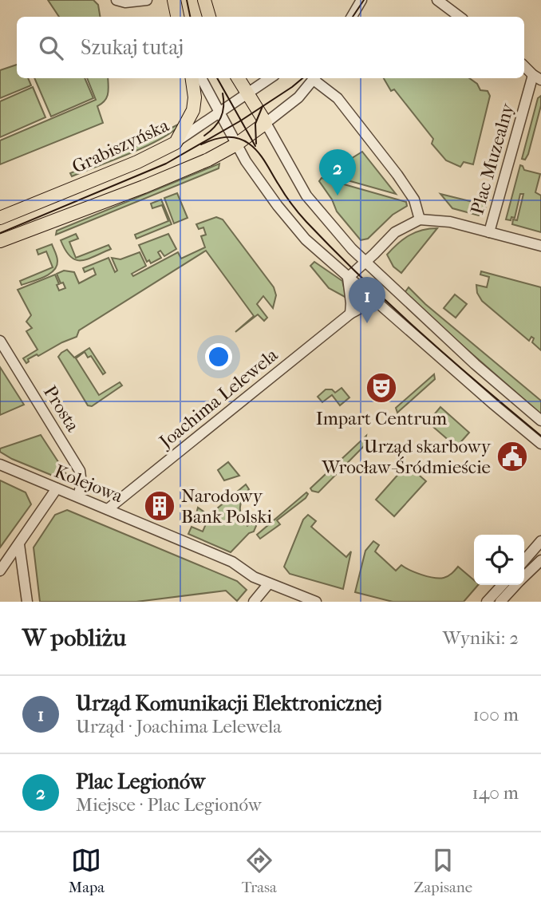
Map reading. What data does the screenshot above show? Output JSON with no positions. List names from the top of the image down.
{
  "streets": {
    "main road": ["Grabiszyńska"],
    "street": [
      "Plac Muzealny",
      "Joachima Lelewela",
      "Prosta",
      "Kolejowa"
    ]
  },
  "crossings": [
    ["Joachima Lelewela", "Kolejowa"],
    ["Prosta", "Kolejowa"]
  ],
  "places": {
    "theatre": ["Impart Centrum"],
    "public building": ["Urząd skarbowy Wrocław-Śródmieście"],
    "building": ["Narodowy Bank Polski"]
  },
  "page": {
    "search": "Szukaj tutaj",
    "pins": ["2", "1"],
    "heading": ["W pobliżu", "Wyniki: 2"],
    "list": [
      {
        "mark": "1",
        "name": "Urząd Komunikacji Elektronicznej",
        "note": "Urząd · Joachima Lelewela",
        "value": "100 m"
      },
      {
        "mark": "2",
        "name": "Plac Legionów",
        "note": "Miejsce · Plac Legionów",
        "value": "140 m"
      }
    ],
    "nav": ["Mapa", "Trasa", "Zapisane"]
  }
}
